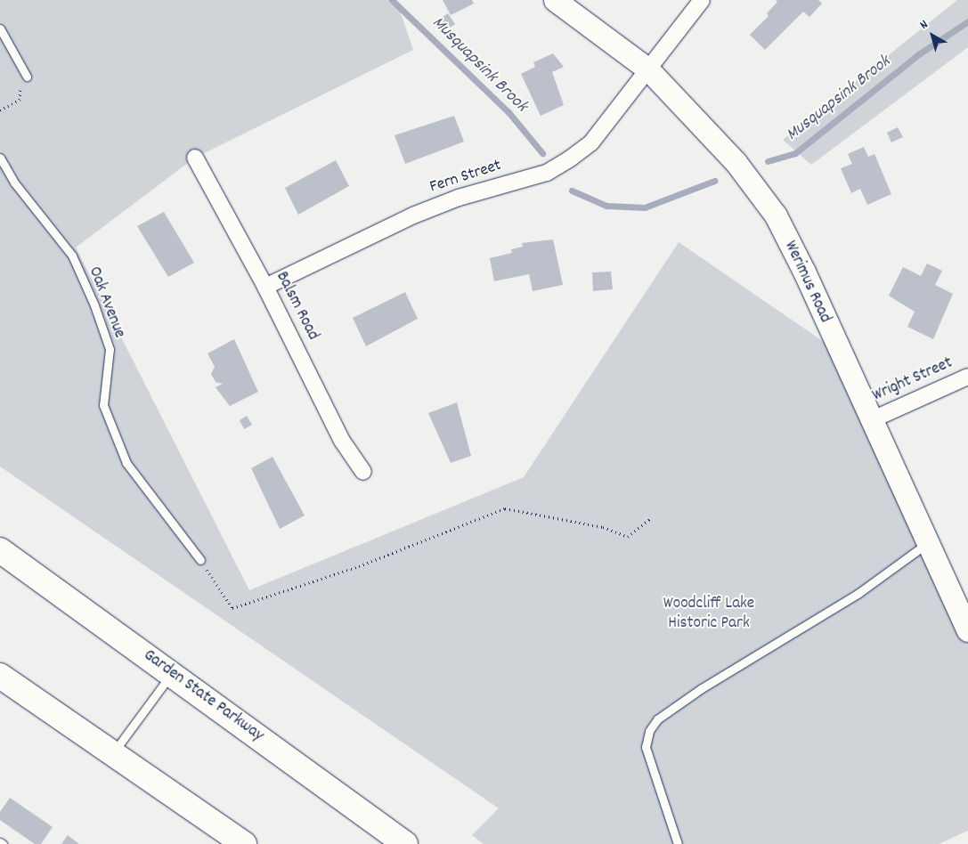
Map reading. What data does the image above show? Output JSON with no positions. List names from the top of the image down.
{
  "streets": {
    "highway": ["Garden State Parkway"],
    "main road": ["Werimus Road"],
    "street": ["Fern Street", "Balsm Road", "Wright Street"],
    "lane": ["Oak Avenue"]
  },
  "crossings": [
    ["Fern Street", "Werimus Road"],
    ["Fern Street", "Balsm Road"],
    ["Werimus Road", "Wright Street"]
  ],
  "water": ["Musquapsink Brook"],
  "parks": ["Woodcliff Lake Historic Park"],
  "north": "top left"
}
